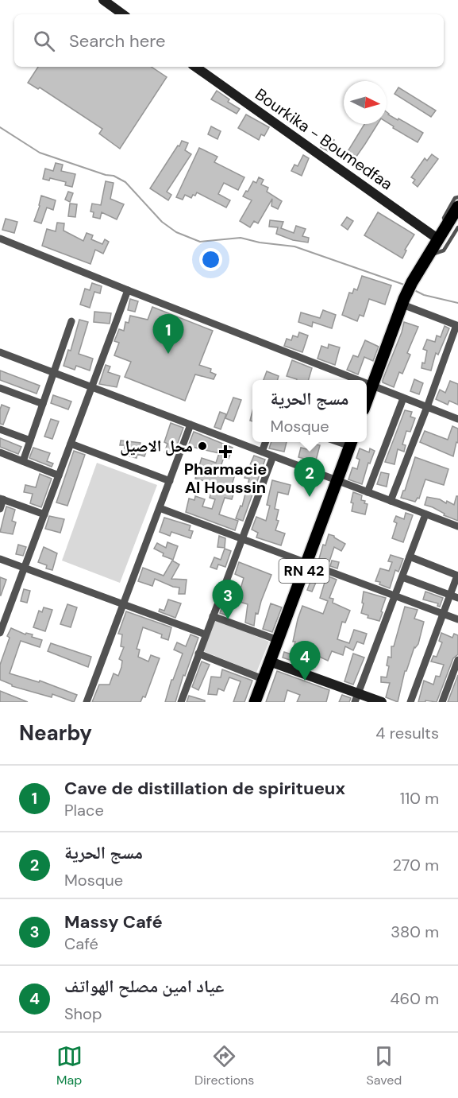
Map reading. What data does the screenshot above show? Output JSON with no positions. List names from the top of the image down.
{
  "streets": {
    "main road": ["Bourkika - Boumedfaa", "RN 42"]
  },
  "places": {
    "other": ["محل الاصيل"],
    "health": ["Pharmacie Al Houssin"]
  },
  "north": "right",
  "page": {
    "search": "Search here",
    "pins": [
      "1",
      "2",
      "3",
      "4"
    ],
    "popup": ["مسج الحرية", "Mosque"],
    "heading": ["Nearby", "4 results"],
    "list": [
      {
        "mark": "1",
        "name": "Cave de distillation de spiritueux",
        "note": "Place",
        "value": "110 m"
      },
      {
        "mark": "2",
        "name": "مسج الحرية",
        "note": "Mosque",
        "value": "270 m"
      },
      {
        "mark": "3",
        "name": "Massy Café",
        "note": "Café",
        "value": "380 m"
      },
      {
        "mark": "4",
        "name": "عياد امين مصلح الهواتف",
        "note": "Shop",
        "value": "460 m"
      }
    ],
    "nav": ["Map", "Directions", "Saved"]
  }
}
